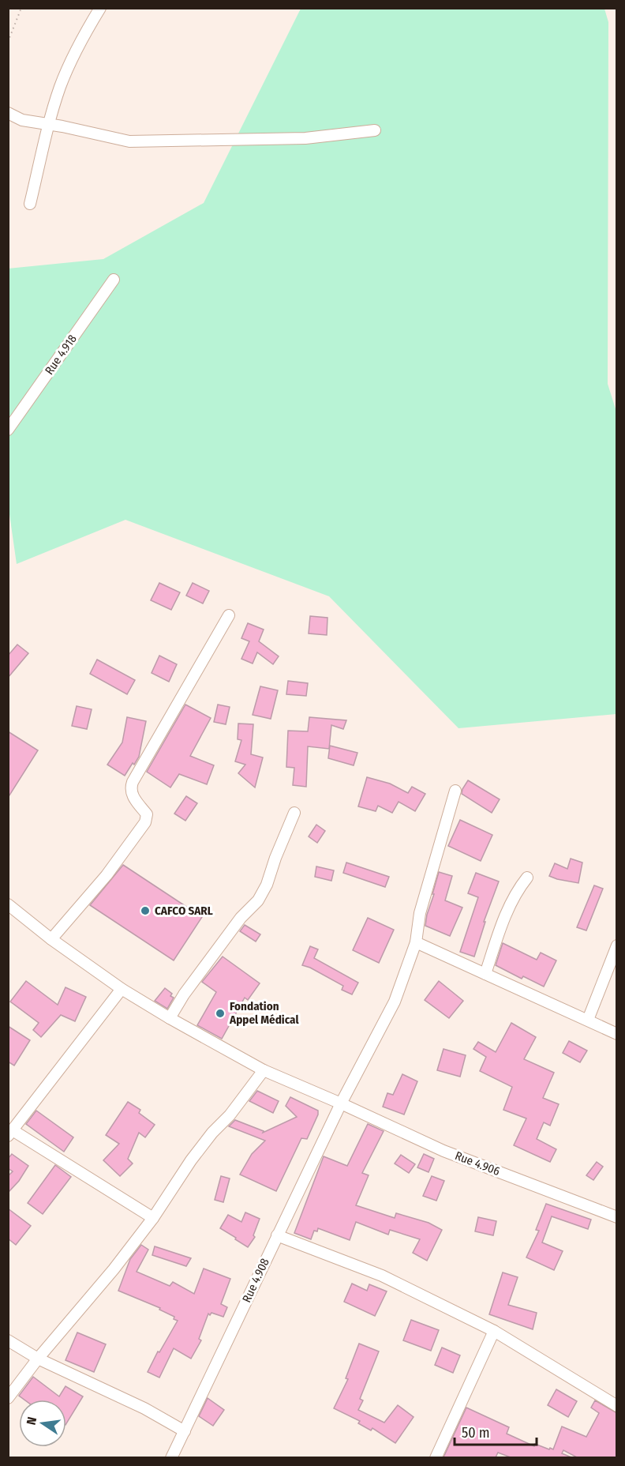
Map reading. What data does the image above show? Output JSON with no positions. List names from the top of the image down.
{
  "streets": {
    "street": ["Rue 4.918", "Rue 4.906", "Rue 4.908"]
  },
  "crossings": [
    ["Rue 4.906", "Rue 4.908"]
  ],
  "places": ["CAFCO SARL", "Fondation Appel Médical"],
  "scale_bar": "50 m",
  "north": "left"
}
